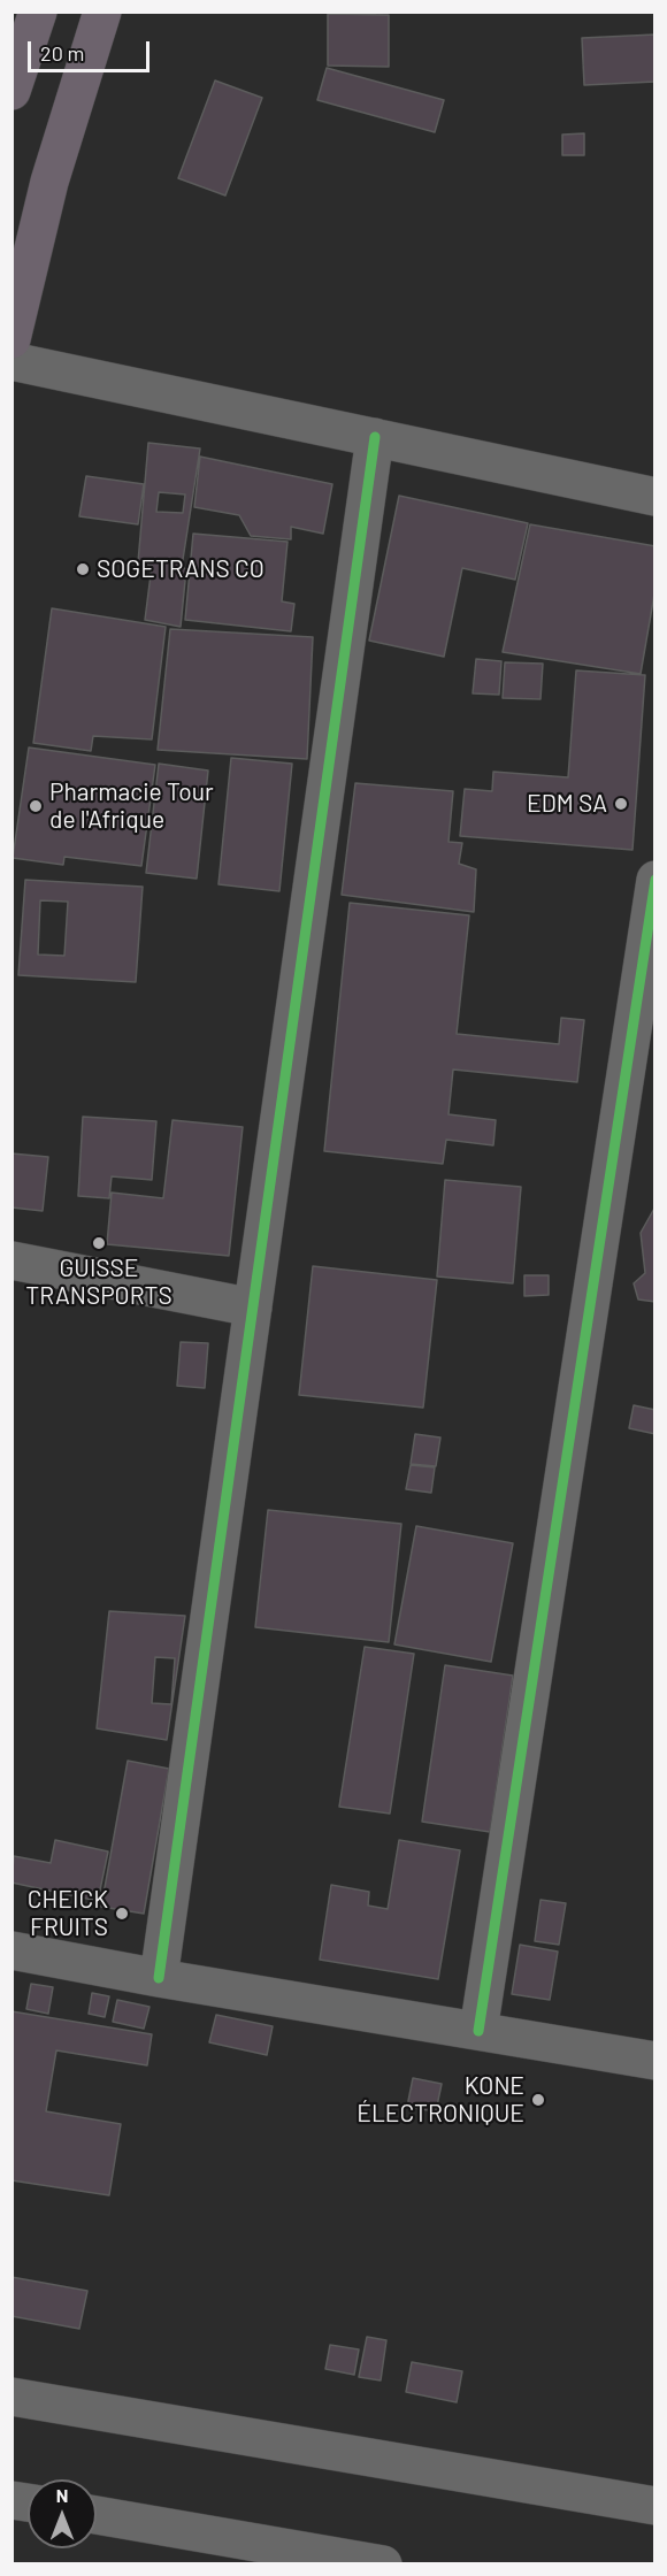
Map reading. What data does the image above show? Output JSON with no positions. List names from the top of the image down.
{
  "places": [
    "SOGETRANS CO",
    "EDM SA",
    "Pharmacie Tour de l'Afrique",
    "GUISSE TRANSPORTS",
    "CHEICK FRUITS",
    "KONE ÉLECTRONIQUE"
  ],
  "scale_bar": "20 m",
  "north": "top"
}
